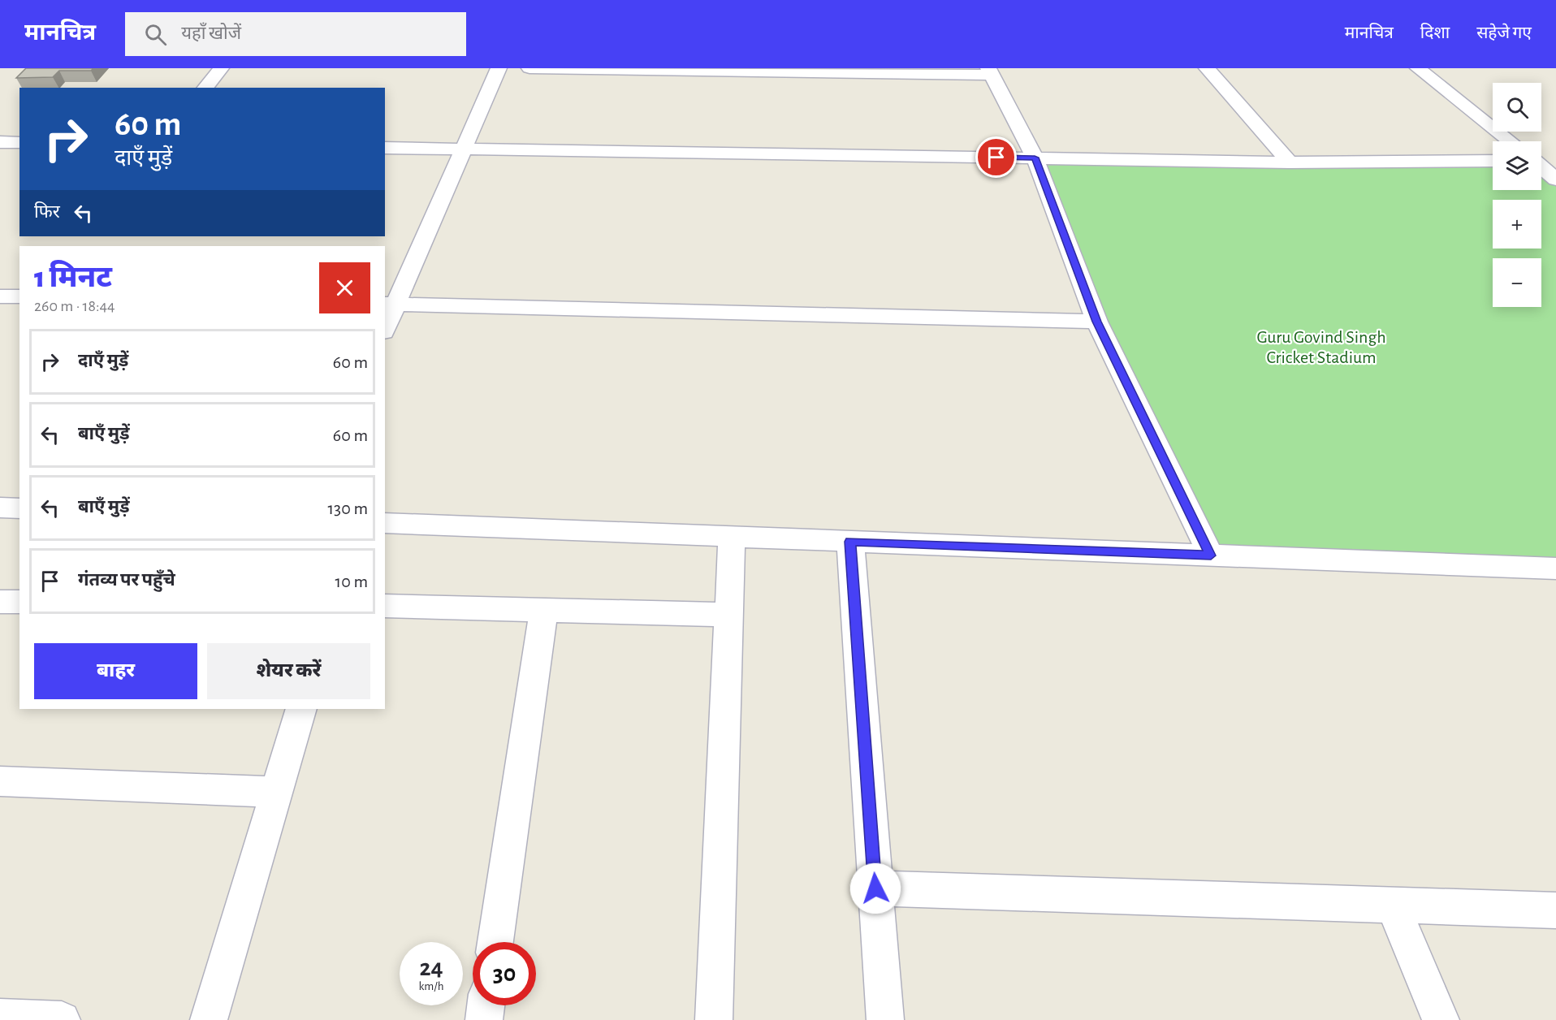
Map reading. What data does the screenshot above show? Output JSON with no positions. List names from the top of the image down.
{
  "parks": ["Guru Govind Singh Cricket Stadium"],
  "page": {
    "header": "मानचित्र",
    "search": "यहाँ खोजें",
    "nav": ["मानचित्र", "दिशा", "सहेजे गए"],
    "map_buttons": ["+", "−"],
    "turn": ["60 m", "दाएँ मुड़ें"],
    "then": "फिर",
    "heading": ["1 मिनट", "260 m · 18:44"],
    "list": [
      {
        "name": "दाएँ मुड़ें",
        "value": "60 m"
      },
      {
        "name": "बाएँ मुड़ें",
        "value": "60 m"
      },
      {
        "name": "बाएँ मुड़ें",
        "value": "130 m"
      },
      {
        "name": "गंतव्य पर पहुँचे",
        "value": "10 m"
      }
    ],
    "buttons": ["बाहर", "शेयर करें"],
    "speed": "24 km/h",
    "limit": "30"
  }
}
